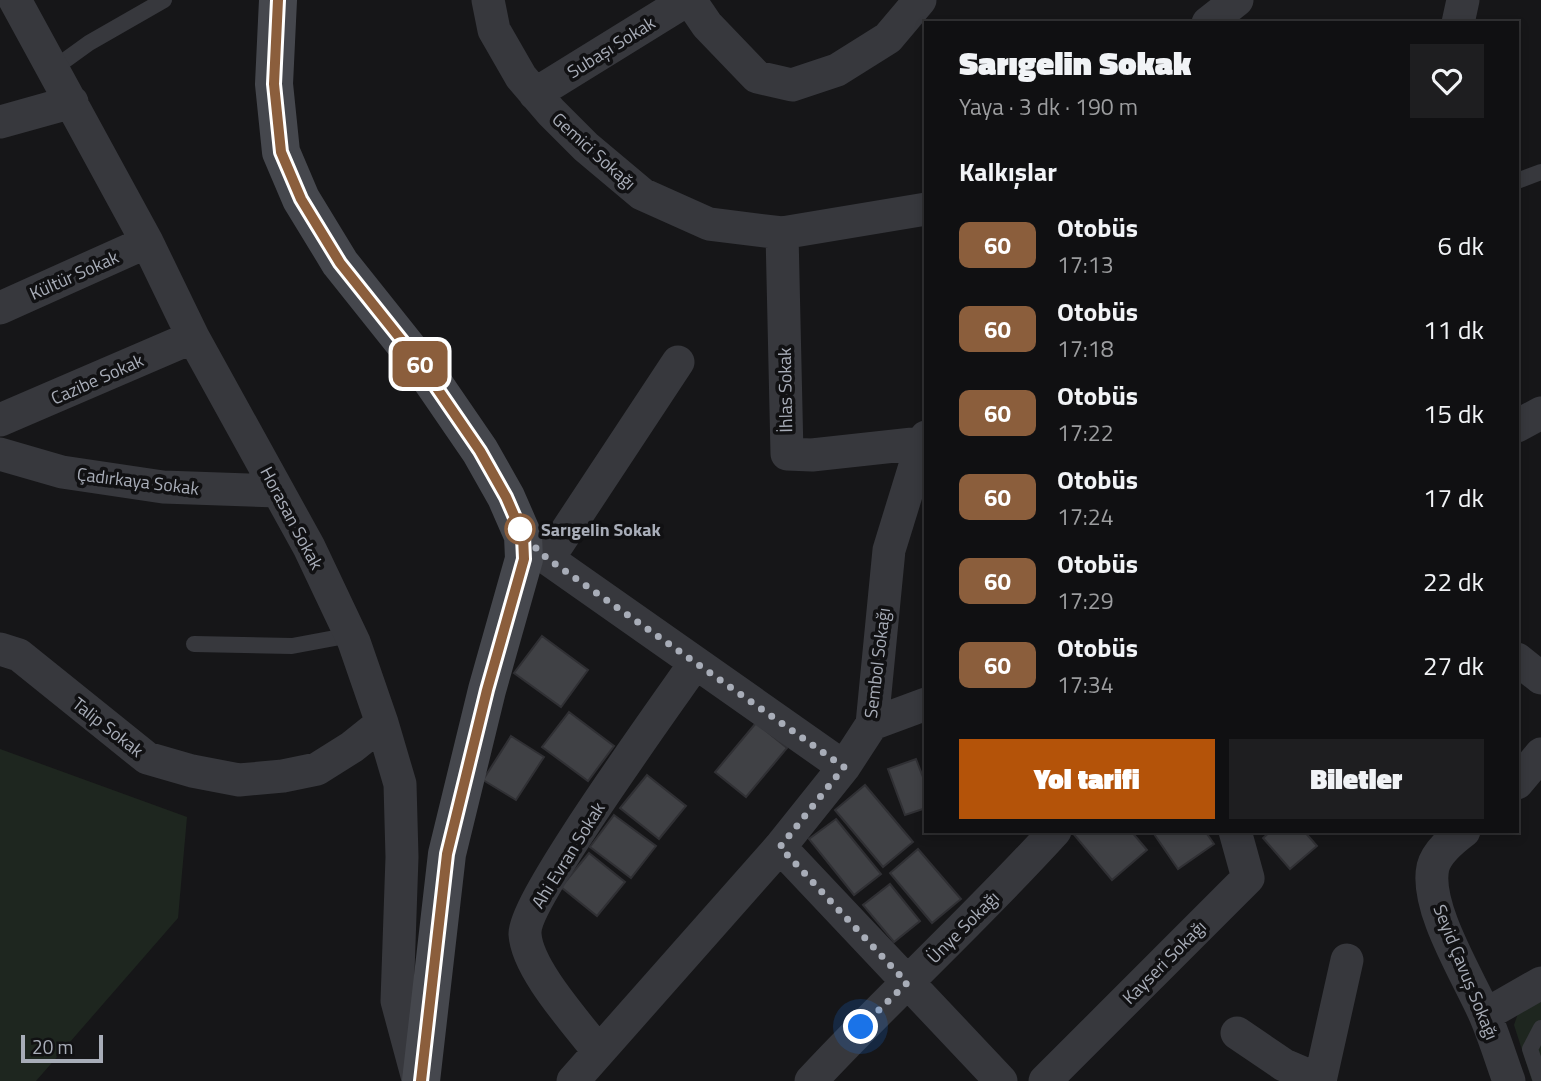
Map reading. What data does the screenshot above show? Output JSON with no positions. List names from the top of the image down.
{
  "streets": {
    "street": [
      "Subaşı Sokak",
      "Gemici Sokağı",
      "Kültür Sokak",
      "Cazibe Sokak",
      "İhlas Sokak",
      "Çadırkaya Sokak",
      "Horasan Sokak",
      "Sembol Sokağı",
      "Talip Sokak",
      "Ahi Evran Sokak",
      "Ünye Sokağı",
      "Kayseri Sokağı",
      "Seyid Çavuş Sokağı"
    ]
  },
  "crossings": [
    ["Subaşı Sokak", "Gemici Sokağı"],
    ["Gemici Sokağı", "İhlas Sokak"],
    ["Kültür Sokak", "Horasan Sokak"],
    ["Cazibe Sokak", "Horasan Sokak"],
    ["İhlas Sokak", "Sembol Sokağı"],
    ["Çadırkaya Sokak", "Horasan Sokak"],
    ["Horasan Sokak", "Talip Sokak"],
    ["Sembol Sokağı", "Ahi Evran Sokak"]
  ],
  "places": ["Sarıgelin Sokak"],
  "lines": ["bus line 60"],
  "scale_bar": "20 m",
  "page": {
    "on_map": "60",
    "heading": [
      ["Sarıgelin Sokak", "Yaya · 3 dk · 190 m"],
      "Kalkışlar"
    ],
    "list": [
      {
        "mark": "60",
        "name": "Otobüs",
        "note": "17:13",
        "value": "6 dk"
      },
      {
        "mark": "60",
        "name": "Otobüs",
        "note": "17:18",
        "value": "11 dk"
      },
      {
        "mark": "60",
        "name": "Otobüs",
        "note": "17:22",
        "value": "15 dk"
      },
      {
        "mark": "60",
        "name": "Otobüs",
        "note": "17:24",
        "value": "17 dk"
      },
      {
        "mark": "60",
        "name": "Otobüs",
        "note": "17:29",
        "value": "22 dk"
      },
      {
        "mark": "60",
        "name": "Otobüs",
        "note": "17:34",
        "value": "27 dk"
      }
    ],
    "buttons": ["Yol tarifi", "Biletler"],
    "scale": "20 m"
  }
}
